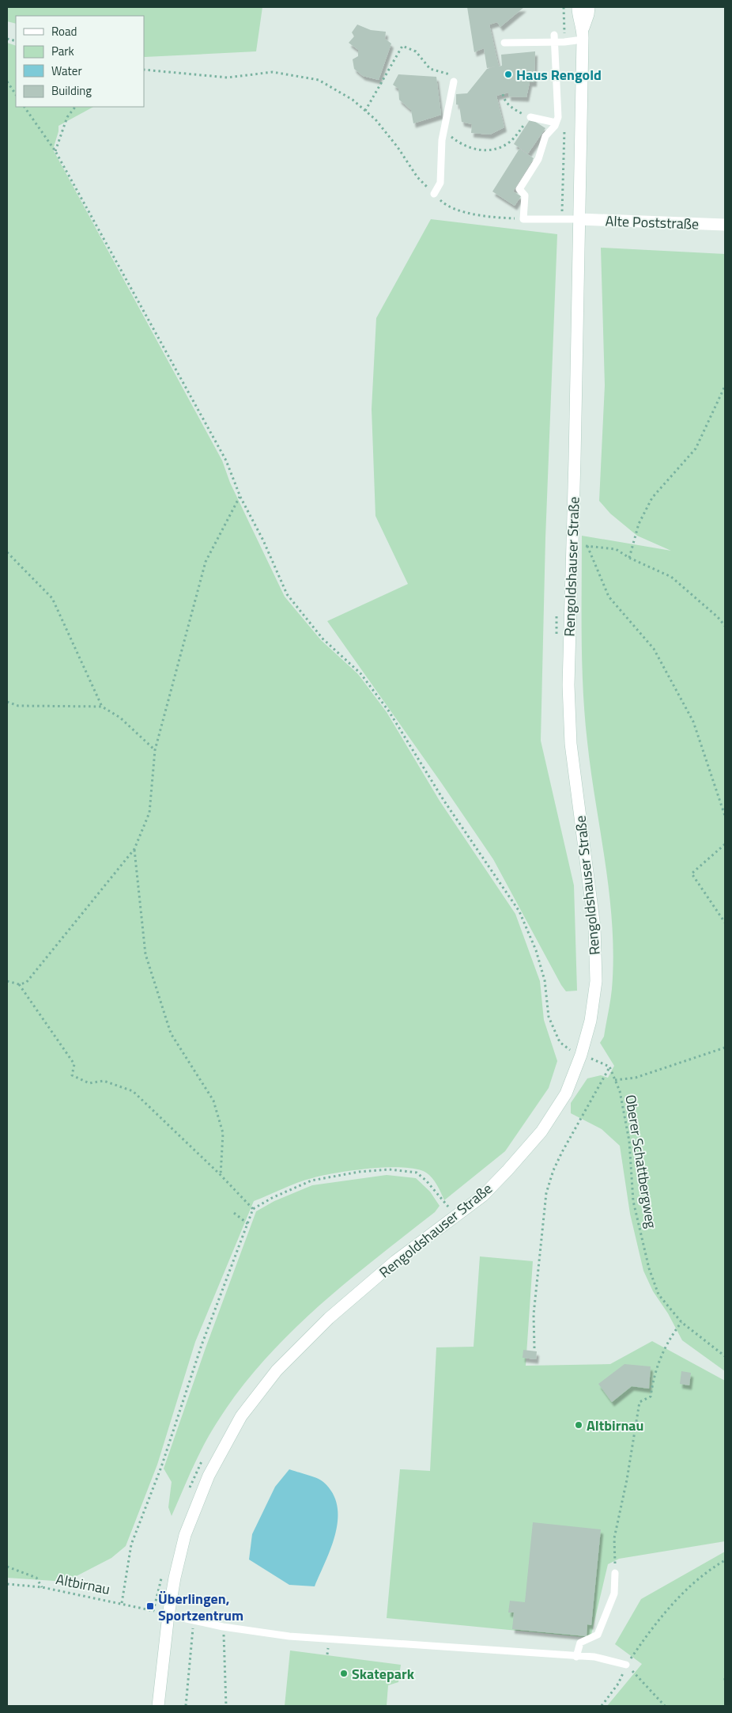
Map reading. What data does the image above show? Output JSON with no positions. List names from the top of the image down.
{
  "streets": {
    "street": ["Alte Poststraße", "Rengoldshauser Straße"],
    "path": ["Oberer Schattbergweg", "Altbirnau"]
  },
  "crossings": [
    ["Alte Poststraße", "Rengoldshauser Straße"]
  ],
  "places": {
    "other": ["Haus Rengold", "Altbirnau", "Skatepark"],
    "transit": ["Überlingen, Sportzentrum"]
  },
  "legend": [
    "Road",
    "Park",
    "Water",
    "Building"
  ]
}
